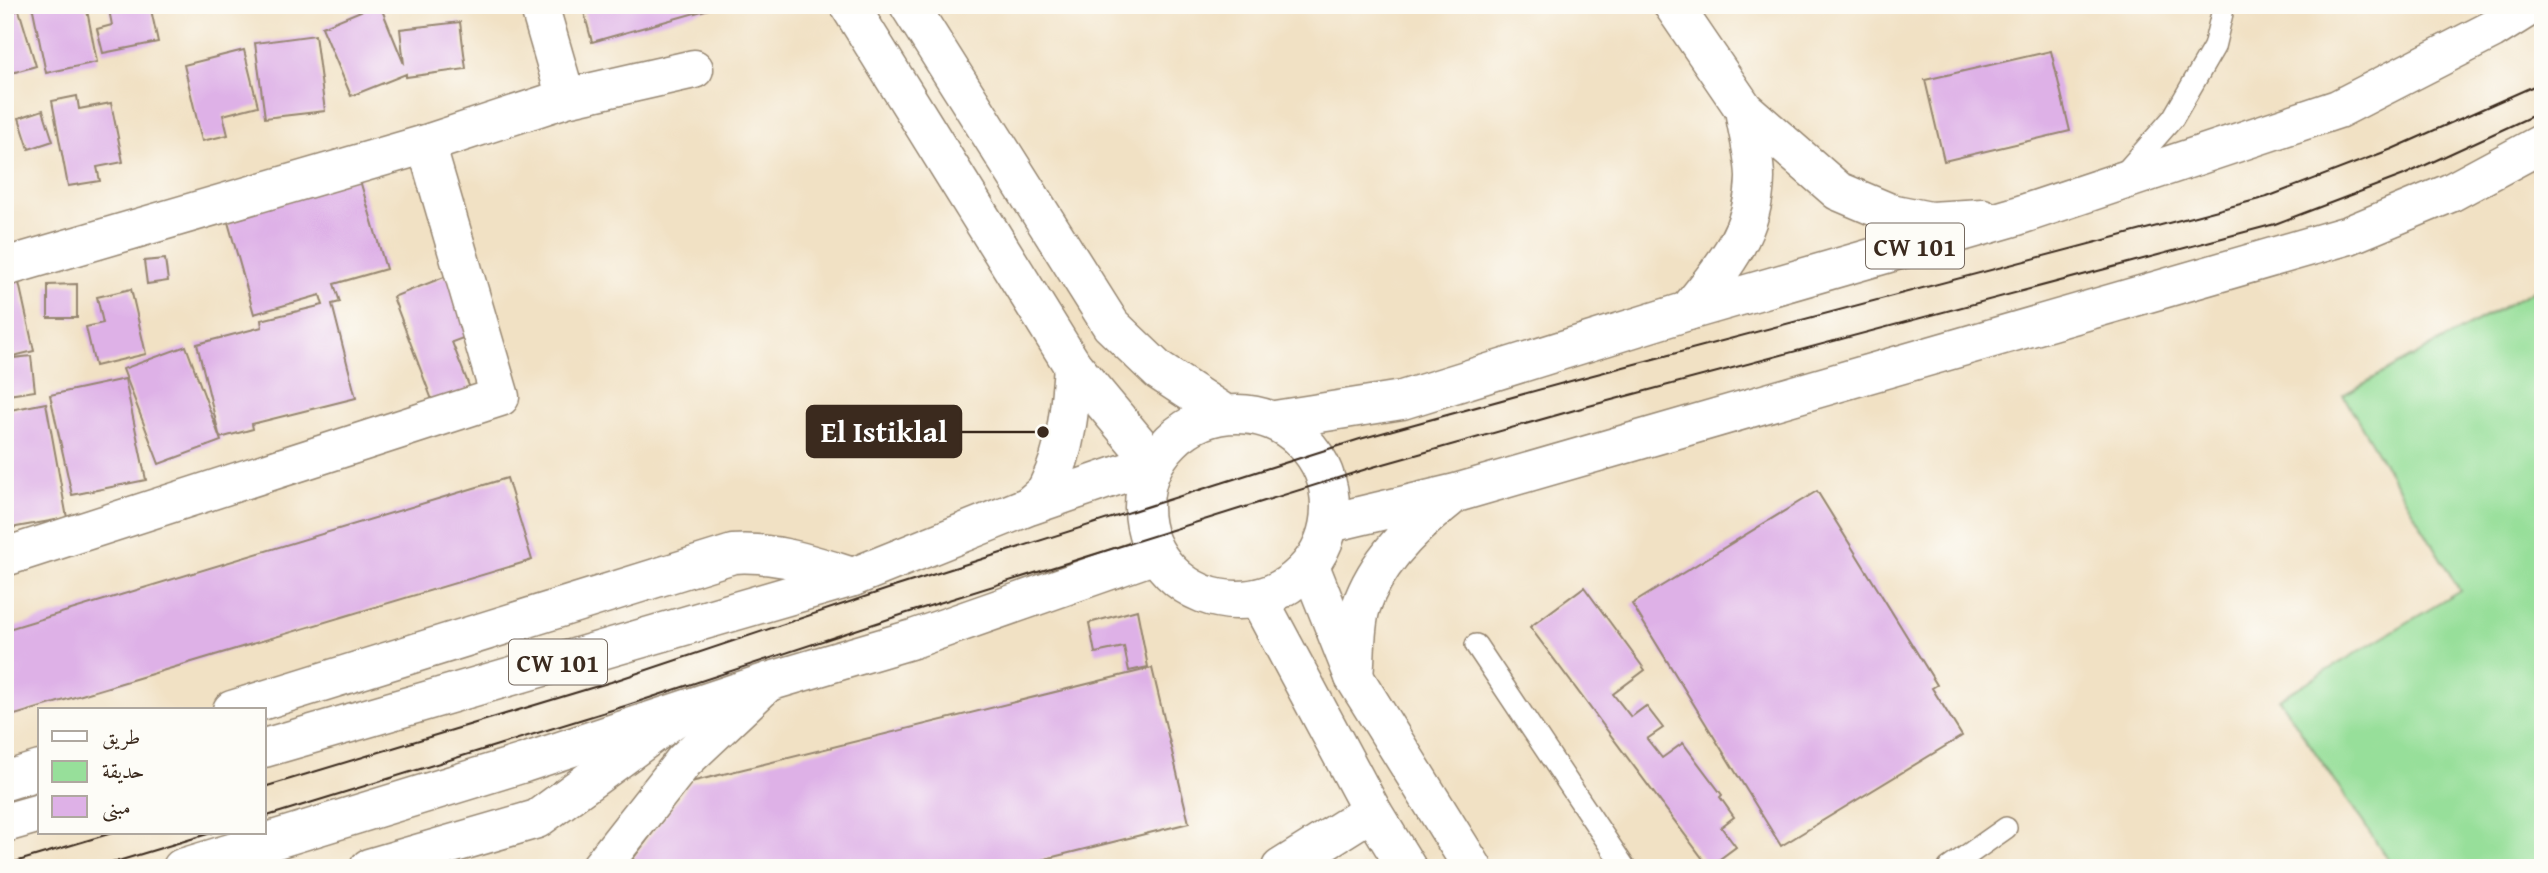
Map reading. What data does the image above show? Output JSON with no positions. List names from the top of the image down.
{
  "streets": {
    "main road": ["CW 101"]
  },
  "places": ["El Istiklal"],
  "legend": ["طريق", "حديقة", "مبنى"]
}
